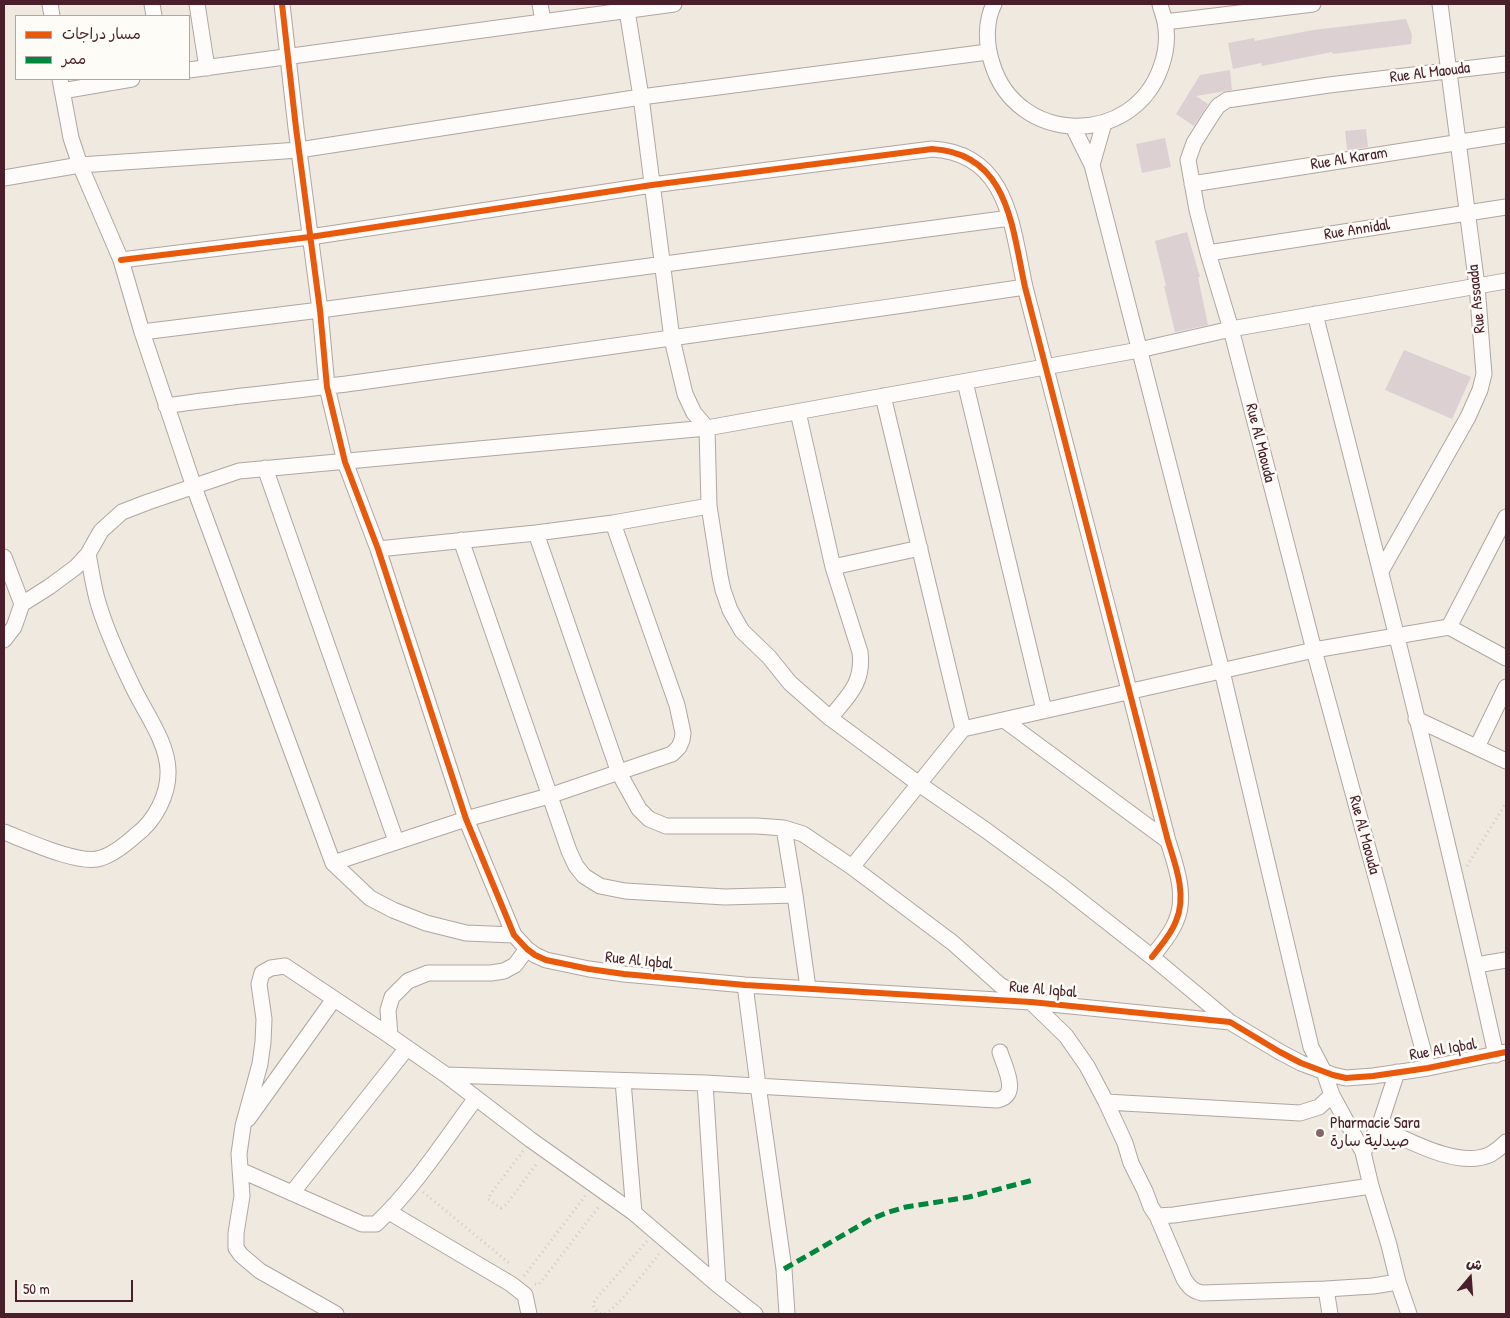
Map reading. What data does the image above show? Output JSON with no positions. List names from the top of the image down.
{
  "streets": {
    "street": [
      "Rue Al Maouda",
      "Rue Al Karam",
      "Rue Annidal",
      "Rue Assaada",
      "Rue Al Iqbal"
    ]
  },
  "crossings": [
    ["Rue Al Maouda", "Rue Al Karam"],
    ["Rue Al Maouda", "Rue Annidal"],
    ["Rue Al Maouda", "Rue Assaada"],
    ["Rue Al Maouda", "Rue Al Iqbal"],
    ["Rue Al Karam", "Rue Assaada"],
    ["Rue Annidal", "Rue Assaada"]
  ],
  "places": ["Pharmacie Sara صيدلية سارة"],
  "legend": ["مسار دراجات", "ممر"],
  "scale_bar": "50 m",
  "north": "top"
}
